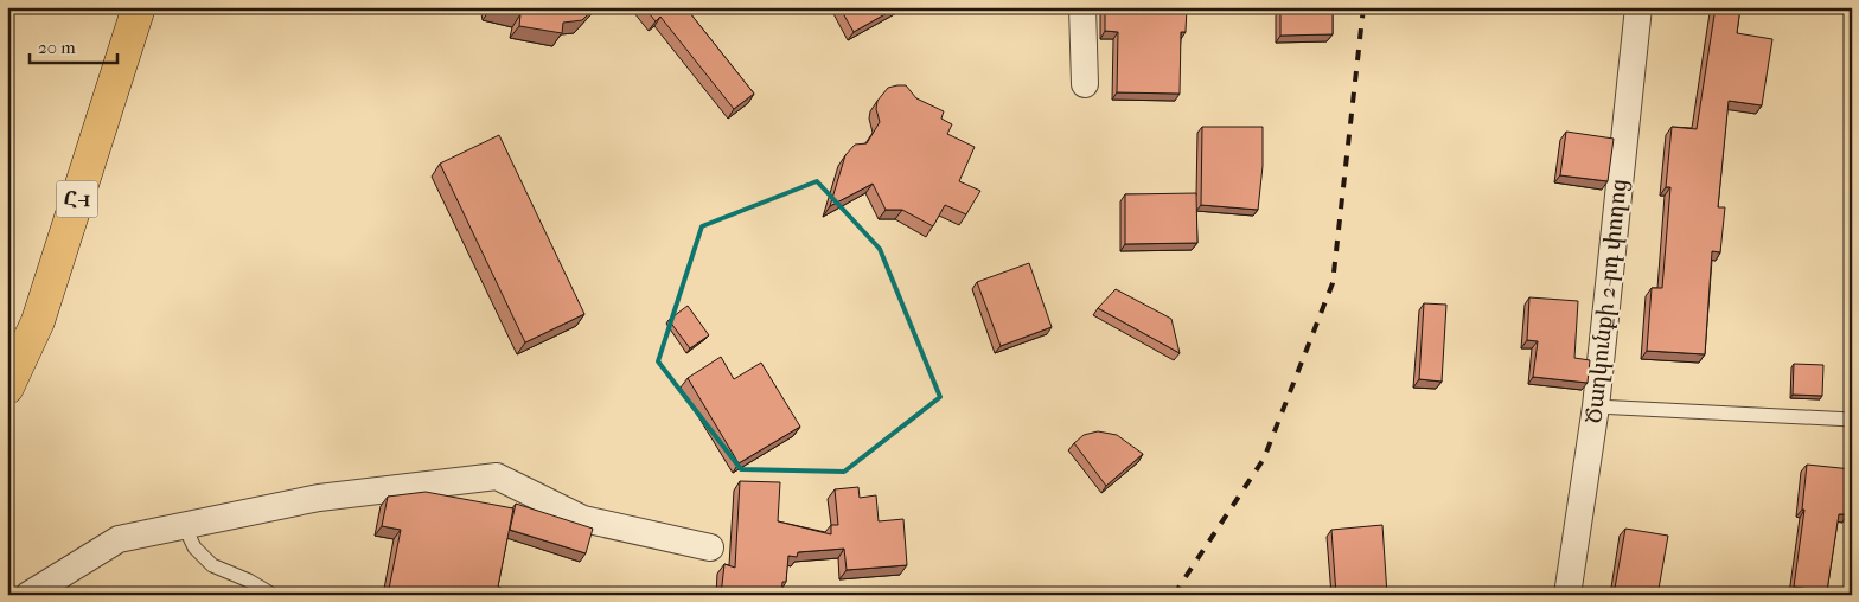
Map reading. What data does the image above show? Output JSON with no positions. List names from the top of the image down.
{
  "streets": {
    "main road": ["Հ-1"],
    "street": ["Ծաղկունքի 2-րդ փողոց"]
  },
  "scale_bar": "20 m"
}
